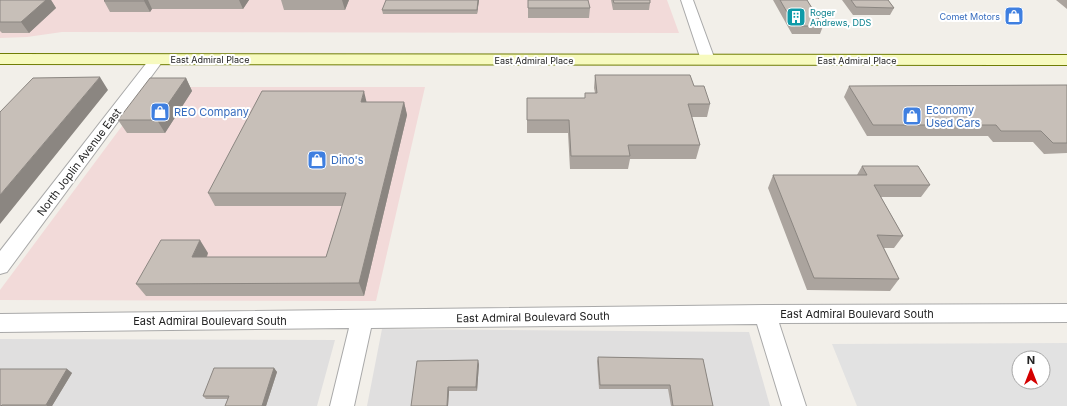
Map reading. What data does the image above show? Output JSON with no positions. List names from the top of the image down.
{
  "streets": {
    "main road": ["East Admiral Place"],
    "street": ["North Joplin Avenue East", "East Admiral Boulevard South"]
  },
  "crossings": [
    ["East Admiral Place", "North Joplin Avenue East"]
  ],
  "places": {
    "shop": [
      "Comet Motors",
      "REO Company",
      "Economy Used Cars",
      "Dino's"
    ],
    "building": ["Roger Andrews, DDS"]
  },
  "north": "top"
}
